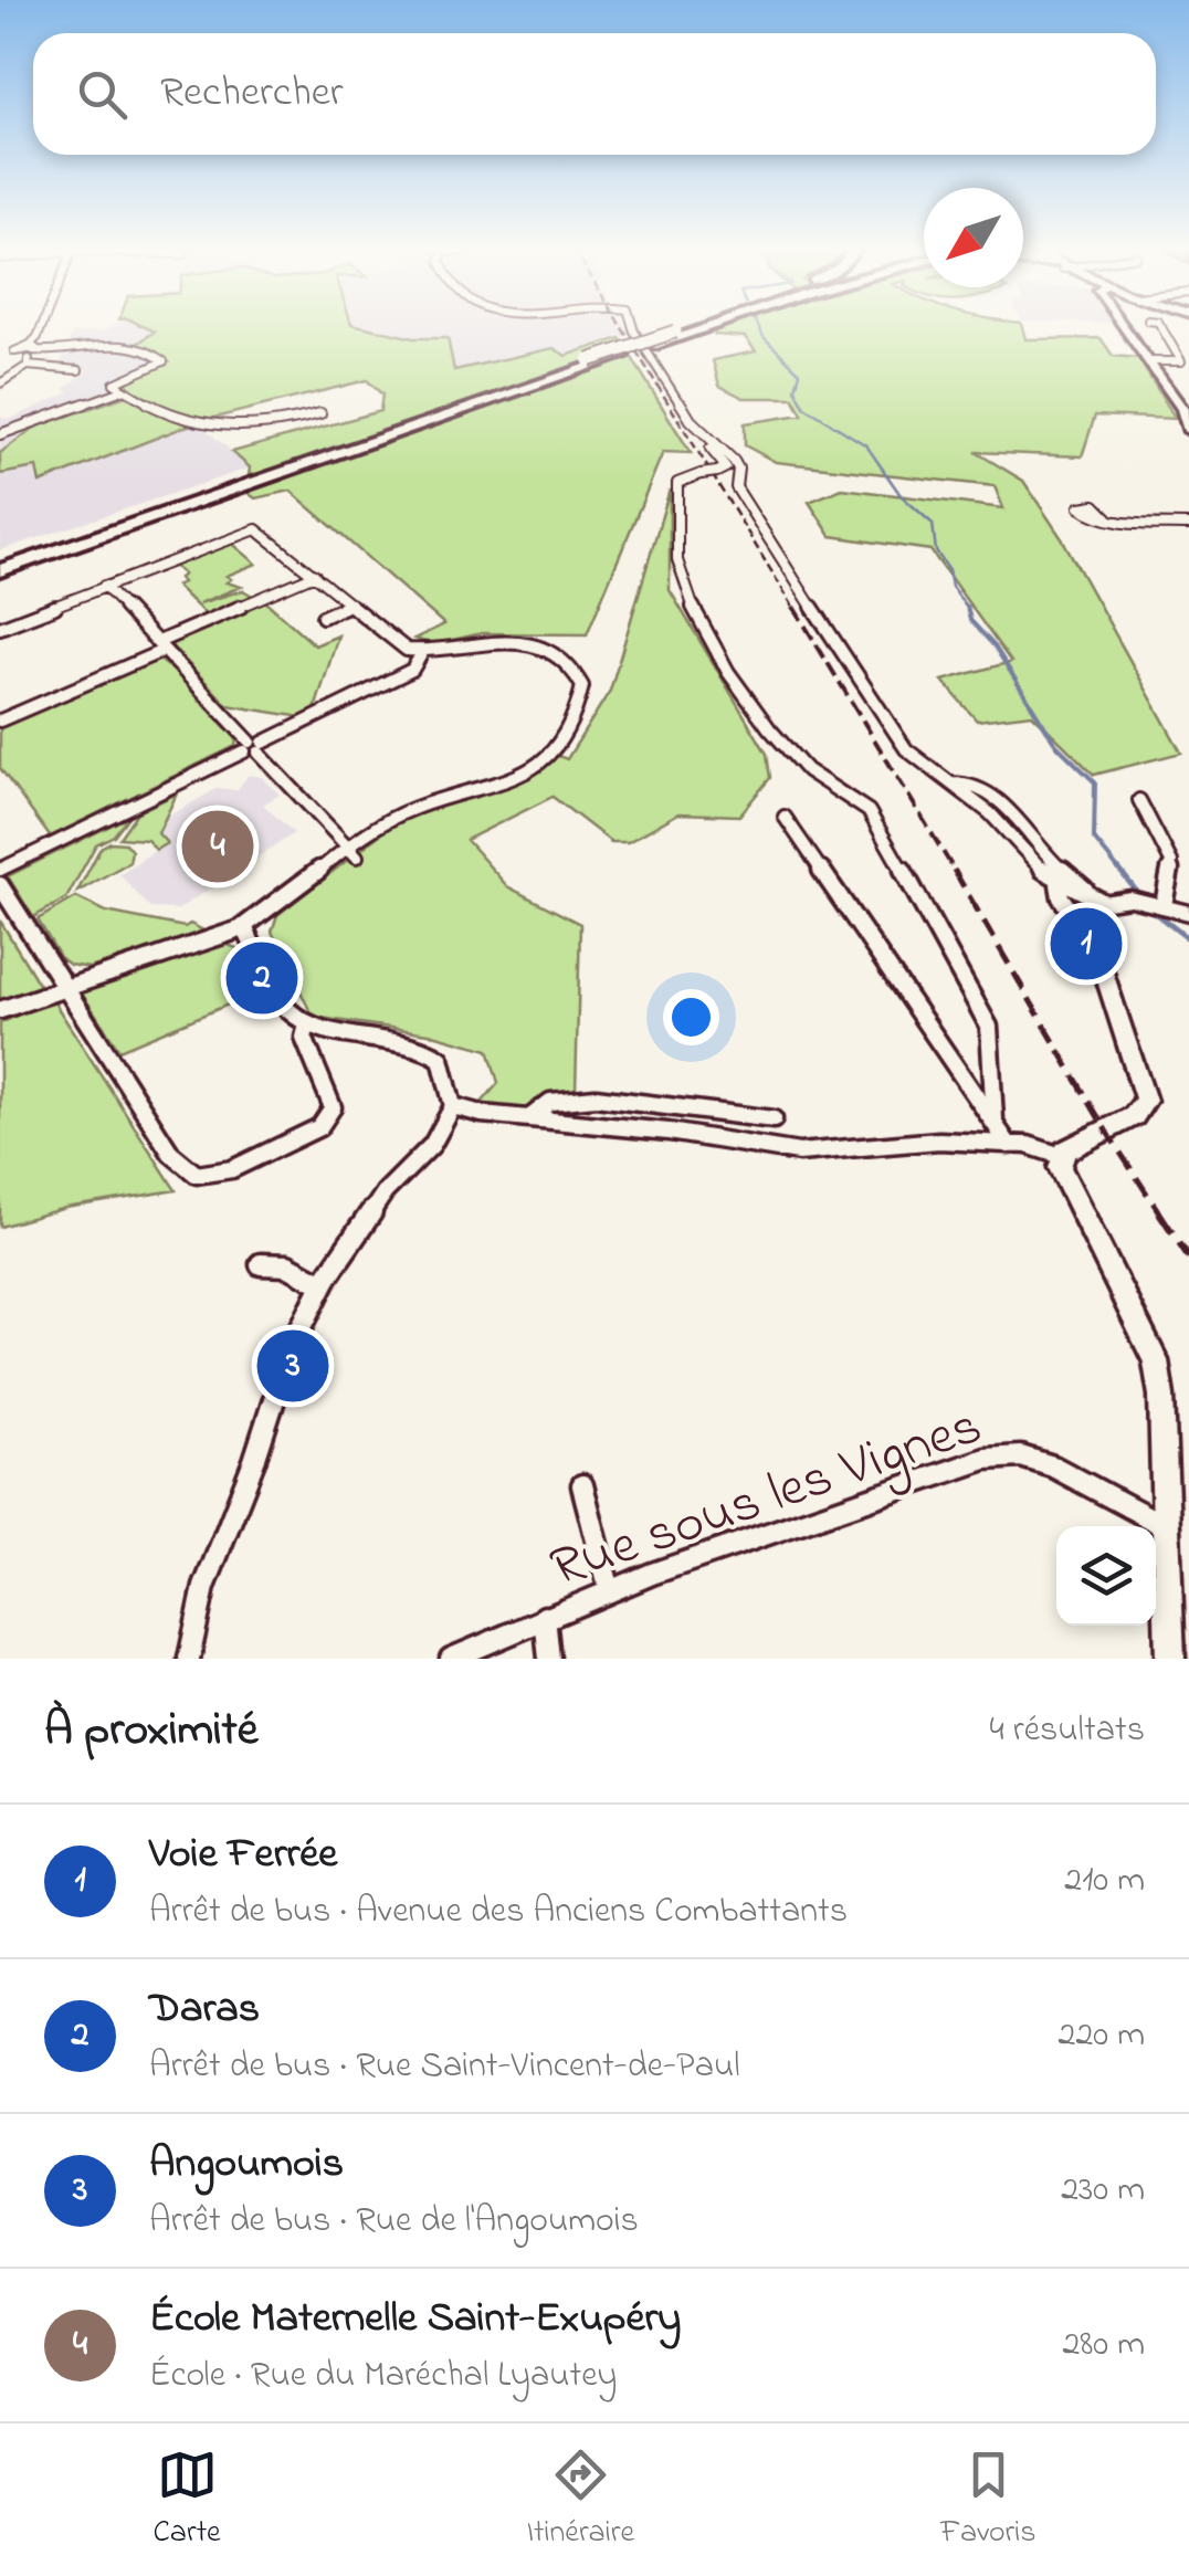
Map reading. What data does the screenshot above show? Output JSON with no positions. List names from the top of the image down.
{
  "streets": {
    "street": ["Rue sous les Vignes"]
  },
  "north": "bottom left",
  "page": {
    "search": "Rechercher",
    "pins": [
      "4",
      "1",
      "2",
      "3"
    ],
    "heading": ["À proximité", "4 résultats"],
    "list": [
      {
        "mark": "1",
        "name": "Voie Ferrée",
        "note": "Arrêt de bus · Avenue des Anciens Combattants",
        "value": "210 m"
      },
      {
        "mark": "2",
        "name": "Daras",
        "note": "Arrêt de bus · Rue Saint-Vincent-de-Paul",
        "value": "220 m"
      },
      {
        "mark": "3",
        "name": "Angoumois",
        "note": "Arrêt de bus · Rue de l'Angoumois",
        "value": "230 m"
      },
      {
        "mark": "4",
        "name": "École Maternelle Saint-Exupéry",
        "note": "École · Rue du Maréchal Lyautey",
        "value": "280 m"
      }
    ],
    "nav": ["Carte", "Itinéraire", "Favoris"]
  }
}
